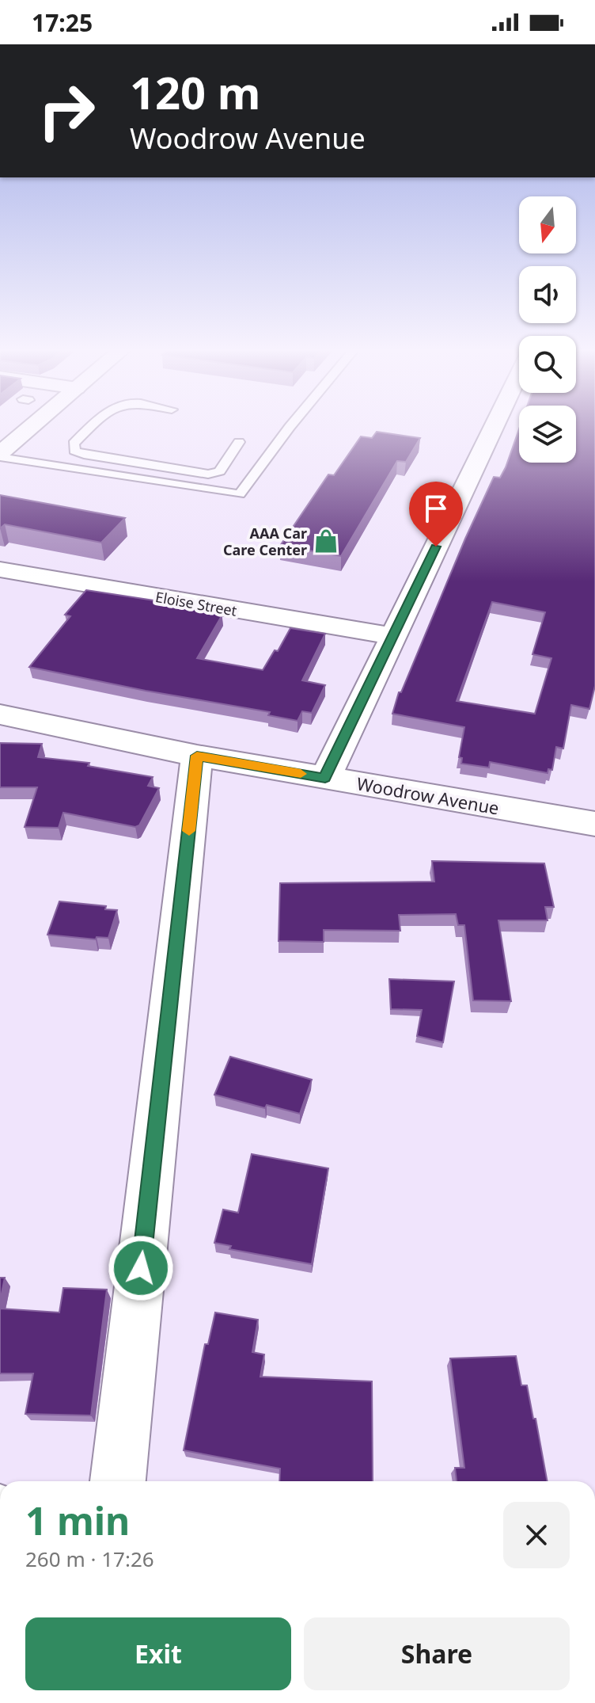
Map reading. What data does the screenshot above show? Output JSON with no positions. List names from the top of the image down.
{
  "streets": {
    "street": ["Eloise Street", "Woodrow Avenue"]
  },
  "places": {
    "shop": ["AAA Car Care Center"]
  },
  "north": "bottom",
  "page": {
    "status": "17:25",
    "turn": ["120 m", "Woodrow Avenue"],
    "heading": ["1 min", "260 m · 17:26"],
    "buttons": ["Exit", "Share"]
  }
}
